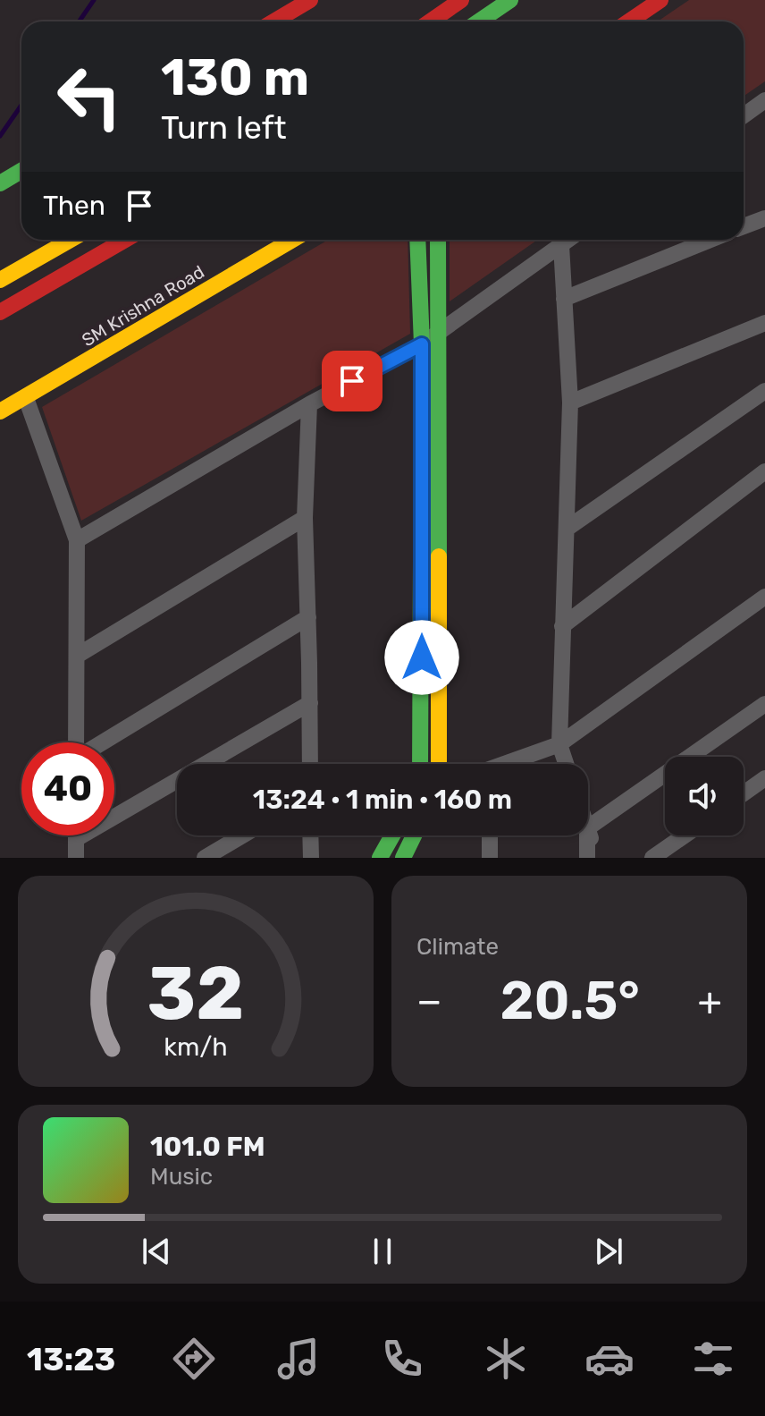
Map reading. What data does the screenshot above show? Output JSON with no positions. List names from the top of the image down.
{
  "streets": {
    "main road": ["SM Krishna Road"]
  },
  "page": {
    "turn": ["130 m", "Turn left"],
    "then": "Then",
    "limit": "40",
    "trip": "13:24 · 1 min · 160 m",
    "tile": "Climate",
    "heat": ["−", "20.5°", "+"],
    "song": ["101.0 FM", "Music"],
    "tabs": "13:23",
    "gauge": ["32", "km/h"]
  }
}
